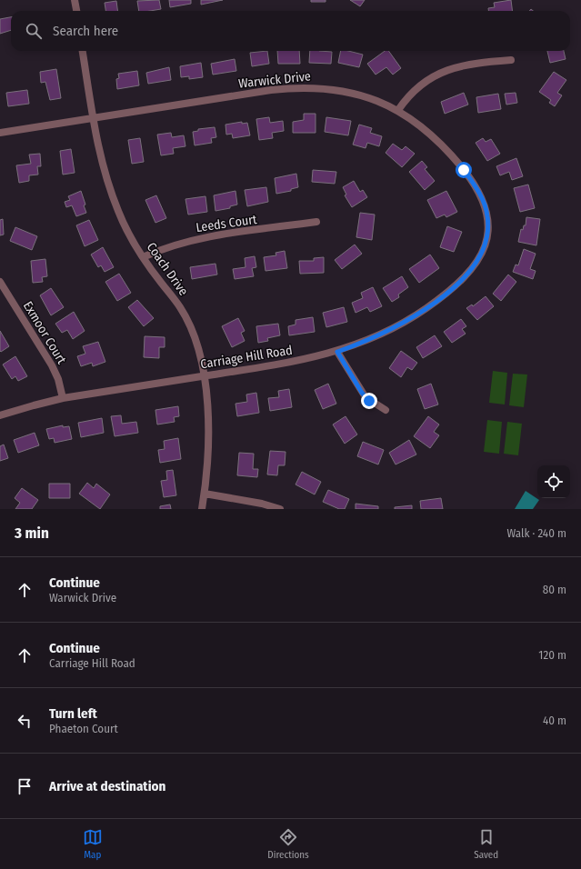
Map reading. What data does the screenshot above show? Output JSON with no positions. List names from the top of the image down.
{
  "streets": {
    "street": [
      "Warwick Drive",
      "Leeds Court",
      "Coach Drive",
      "Exmoor Court",
      "Carriage Hill Road"
    ]
  },
  "crossings": [
    ["Warwick Drive", "Coach Drive"],
    ["Warwick Drive", "Carriage Hill Road"],
    ["Leeds Court", "Coach Drive"],
    ["Coach Drive", "Carriage Hill Road"],
    ["Exmoor Court", "Carriage Hill Road"]
  ],
  "page": {
    "search": "Search here",
    "heading": ["3 min", "Walk · 240 m"],
    "list": [
      ["Continue", "Warwick Drive", "80 m"],
      ["Continue", "Carriage Hill Road", "120 m"],
      ["Turn left", "Phaeton Court", "40 m"],
      "Arrive at destination"
    ],
    "nav": ["Map", "Directions", "Saved"]
  }
}
